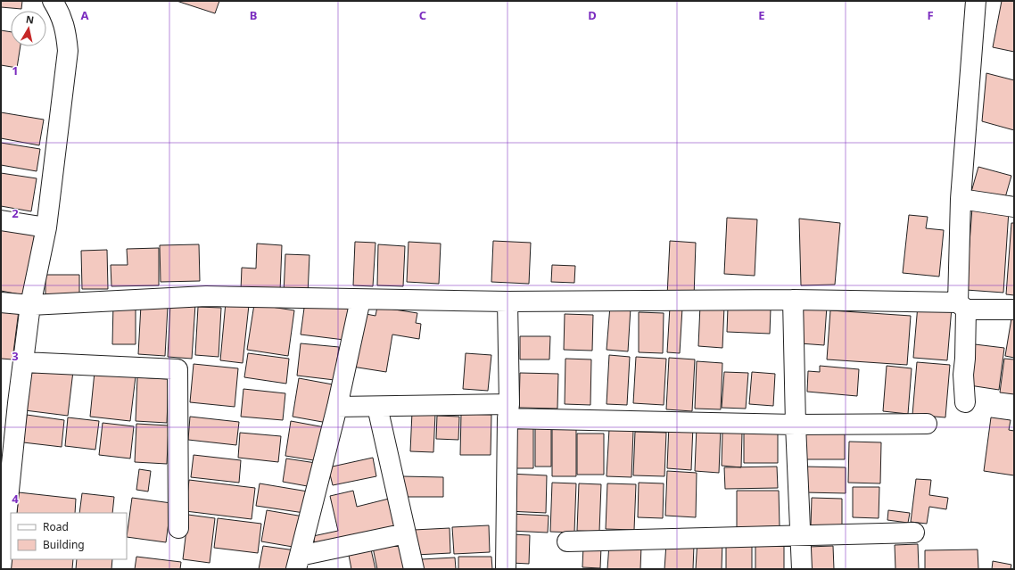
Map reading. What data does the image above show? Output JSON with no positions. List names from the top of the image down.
{
  "legend": ["Road", "Building"],
  "north": "top",
  "grid": {
    "columns": [
      "A",
      "B",
      "C",
      "D",
      "E",
      "F"
    ],
    "rows": [
      "1",
      "2",
      "3",
      "4"
    ]
  }
}
